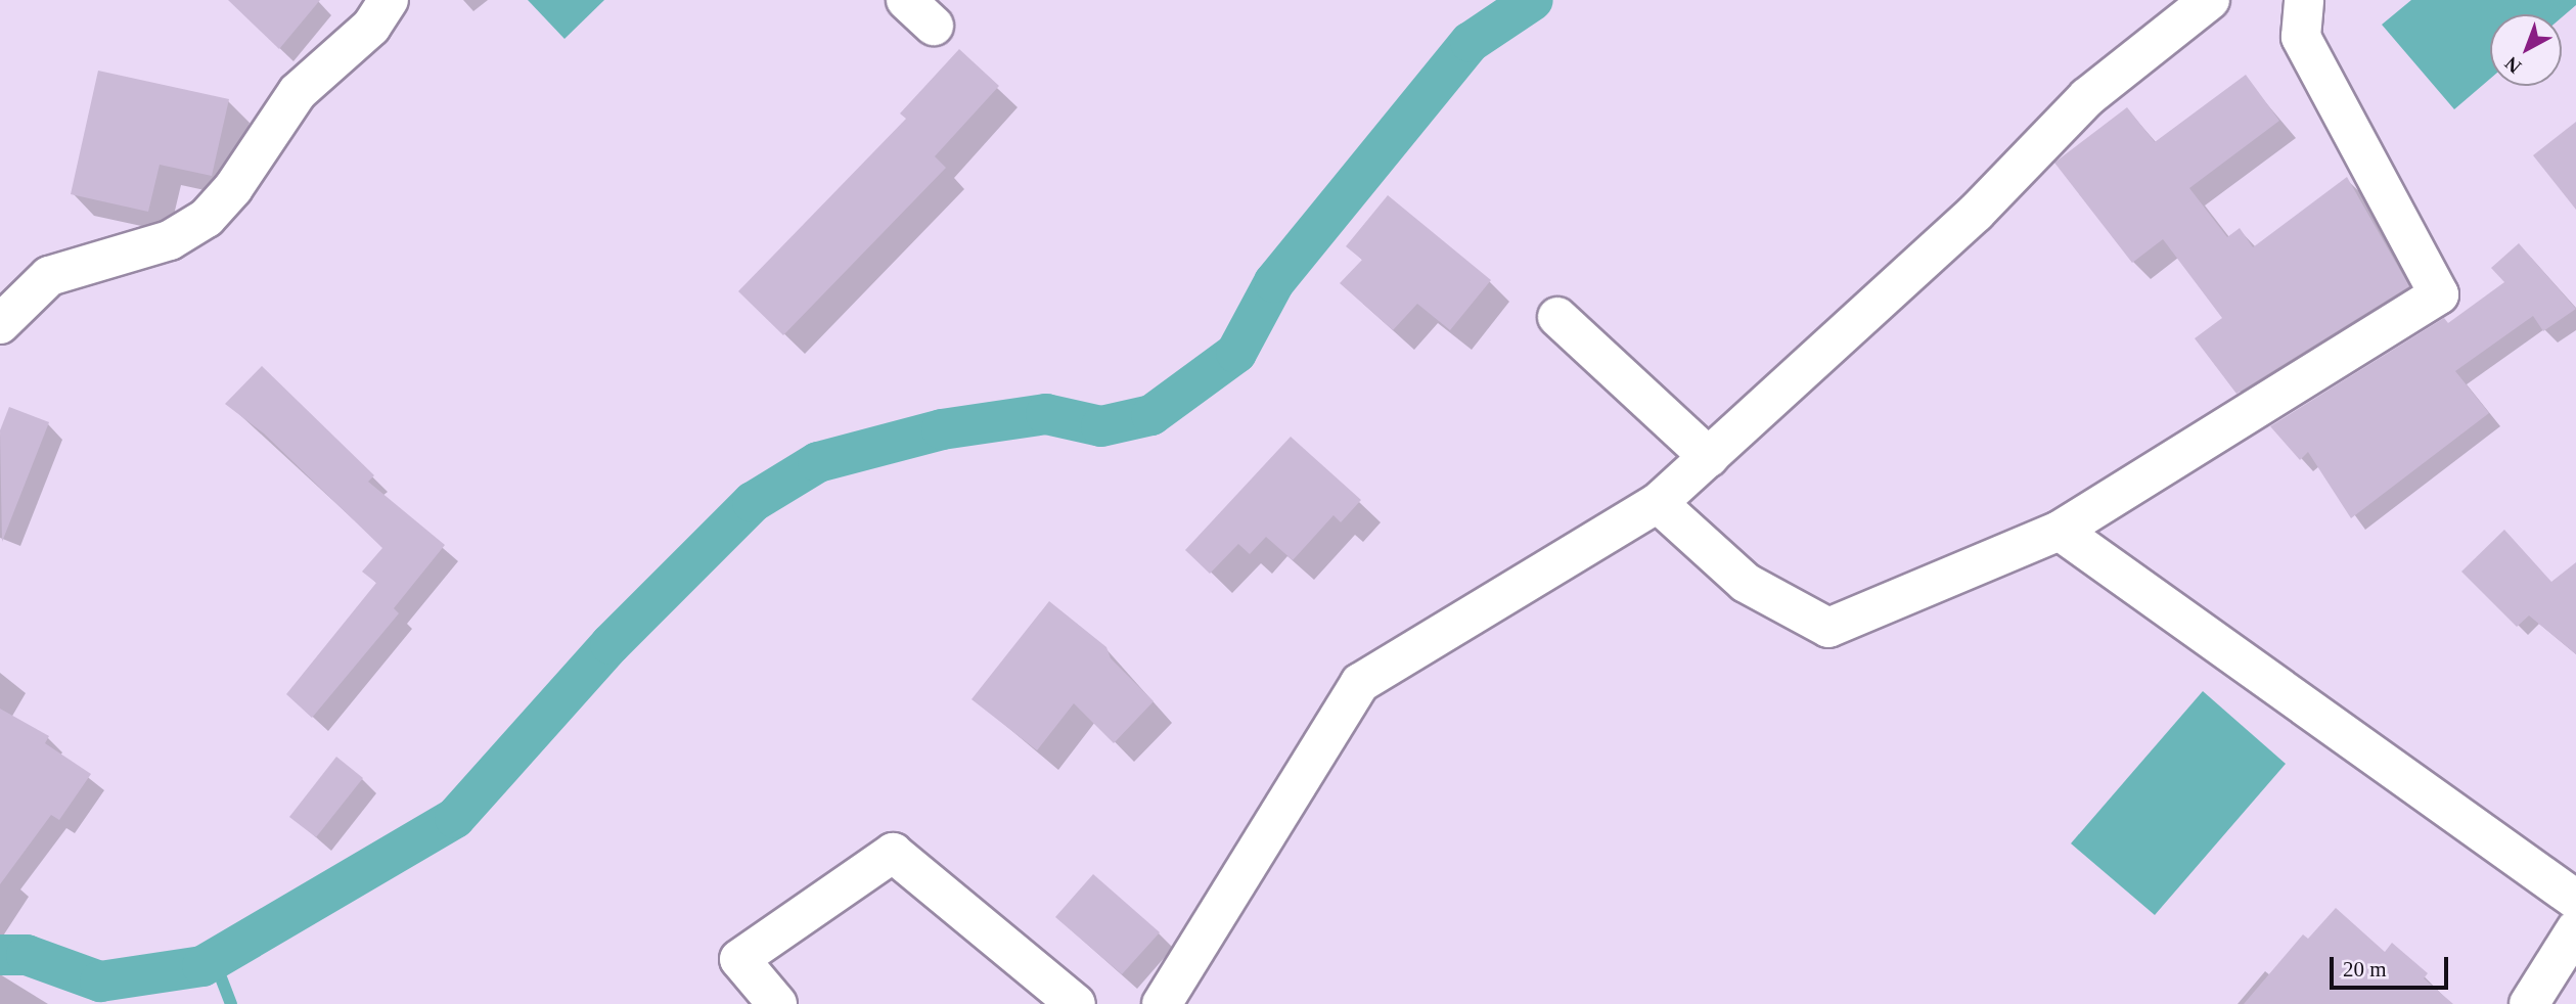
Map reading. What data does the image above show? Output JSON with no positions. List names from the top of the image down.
{
  "scale_bar": "20 m",
  "north": "bottom left"
}
